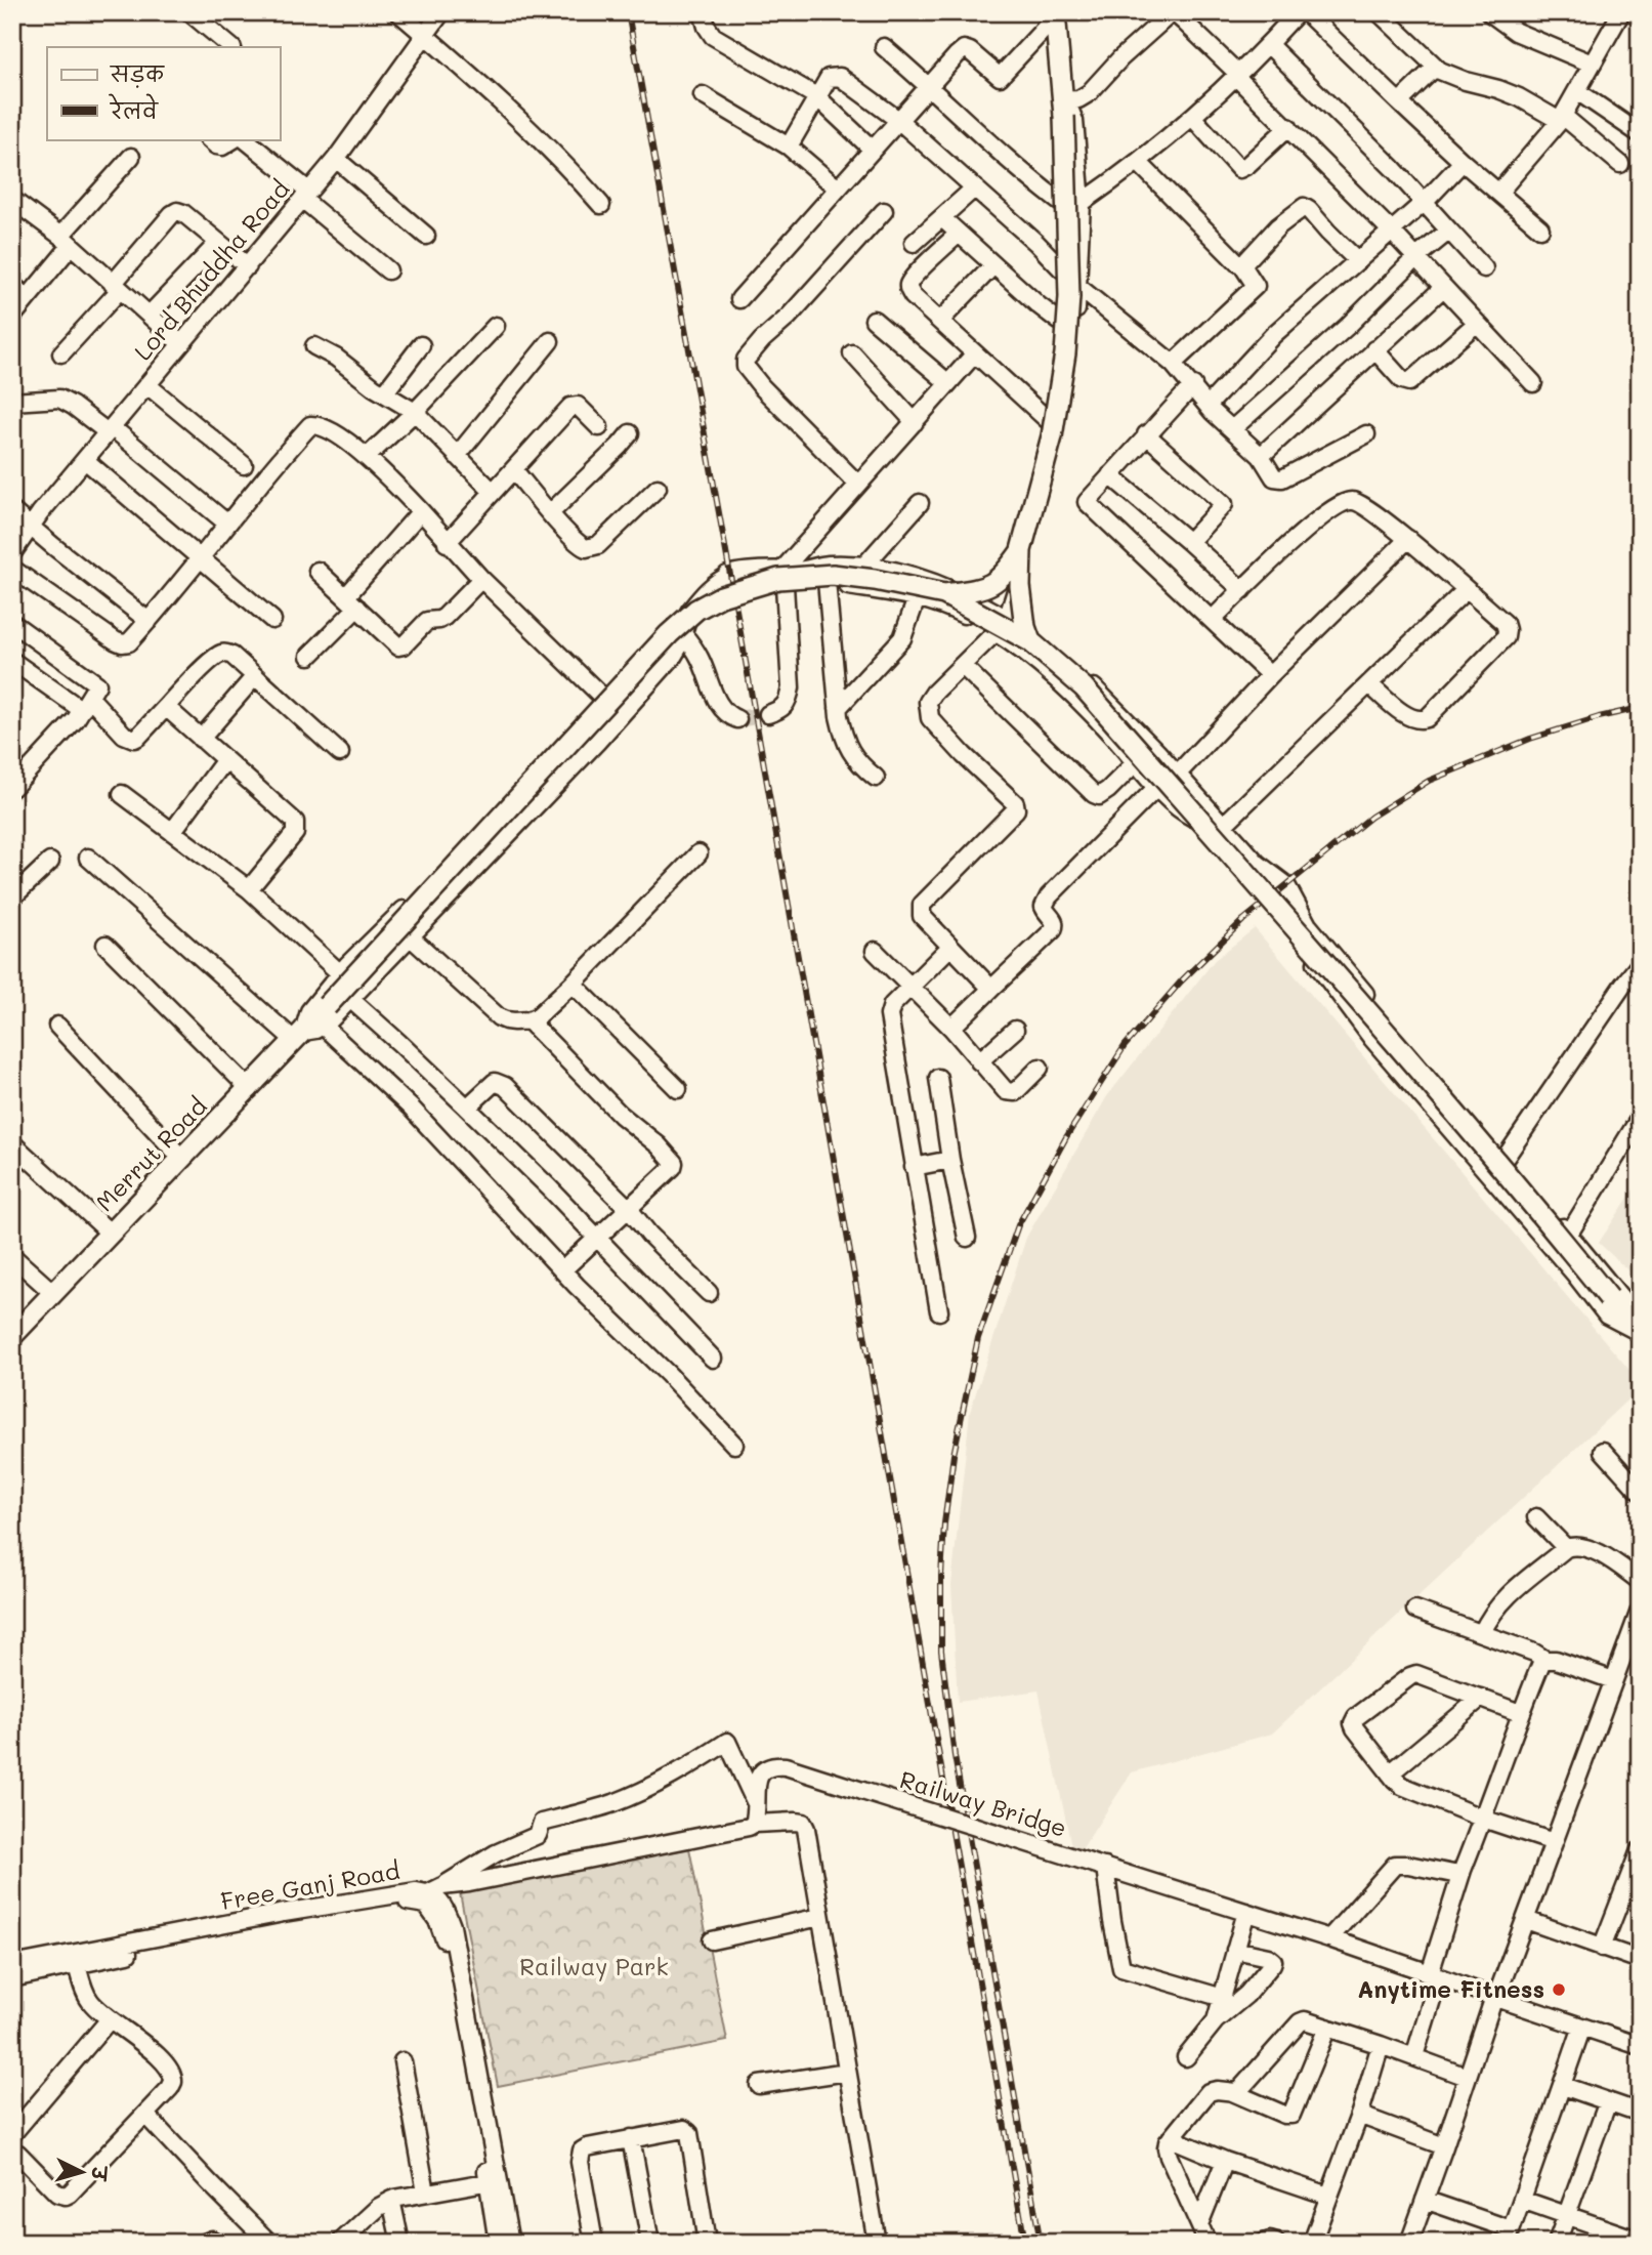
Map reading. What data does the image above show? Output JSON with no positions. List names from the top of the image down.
{
  "streets": {
    "main road": ["Merrut Road"],
    "street": ["Lord Bhuddha Road", "Railway Bridge", "Free Ganj Road"]
  },
  "parks": ["Railway Park"],
  "places": ["Anytime Fitness"],
  "legend": ["सड़क", "रेलवे"],
  "north": "right"
}
